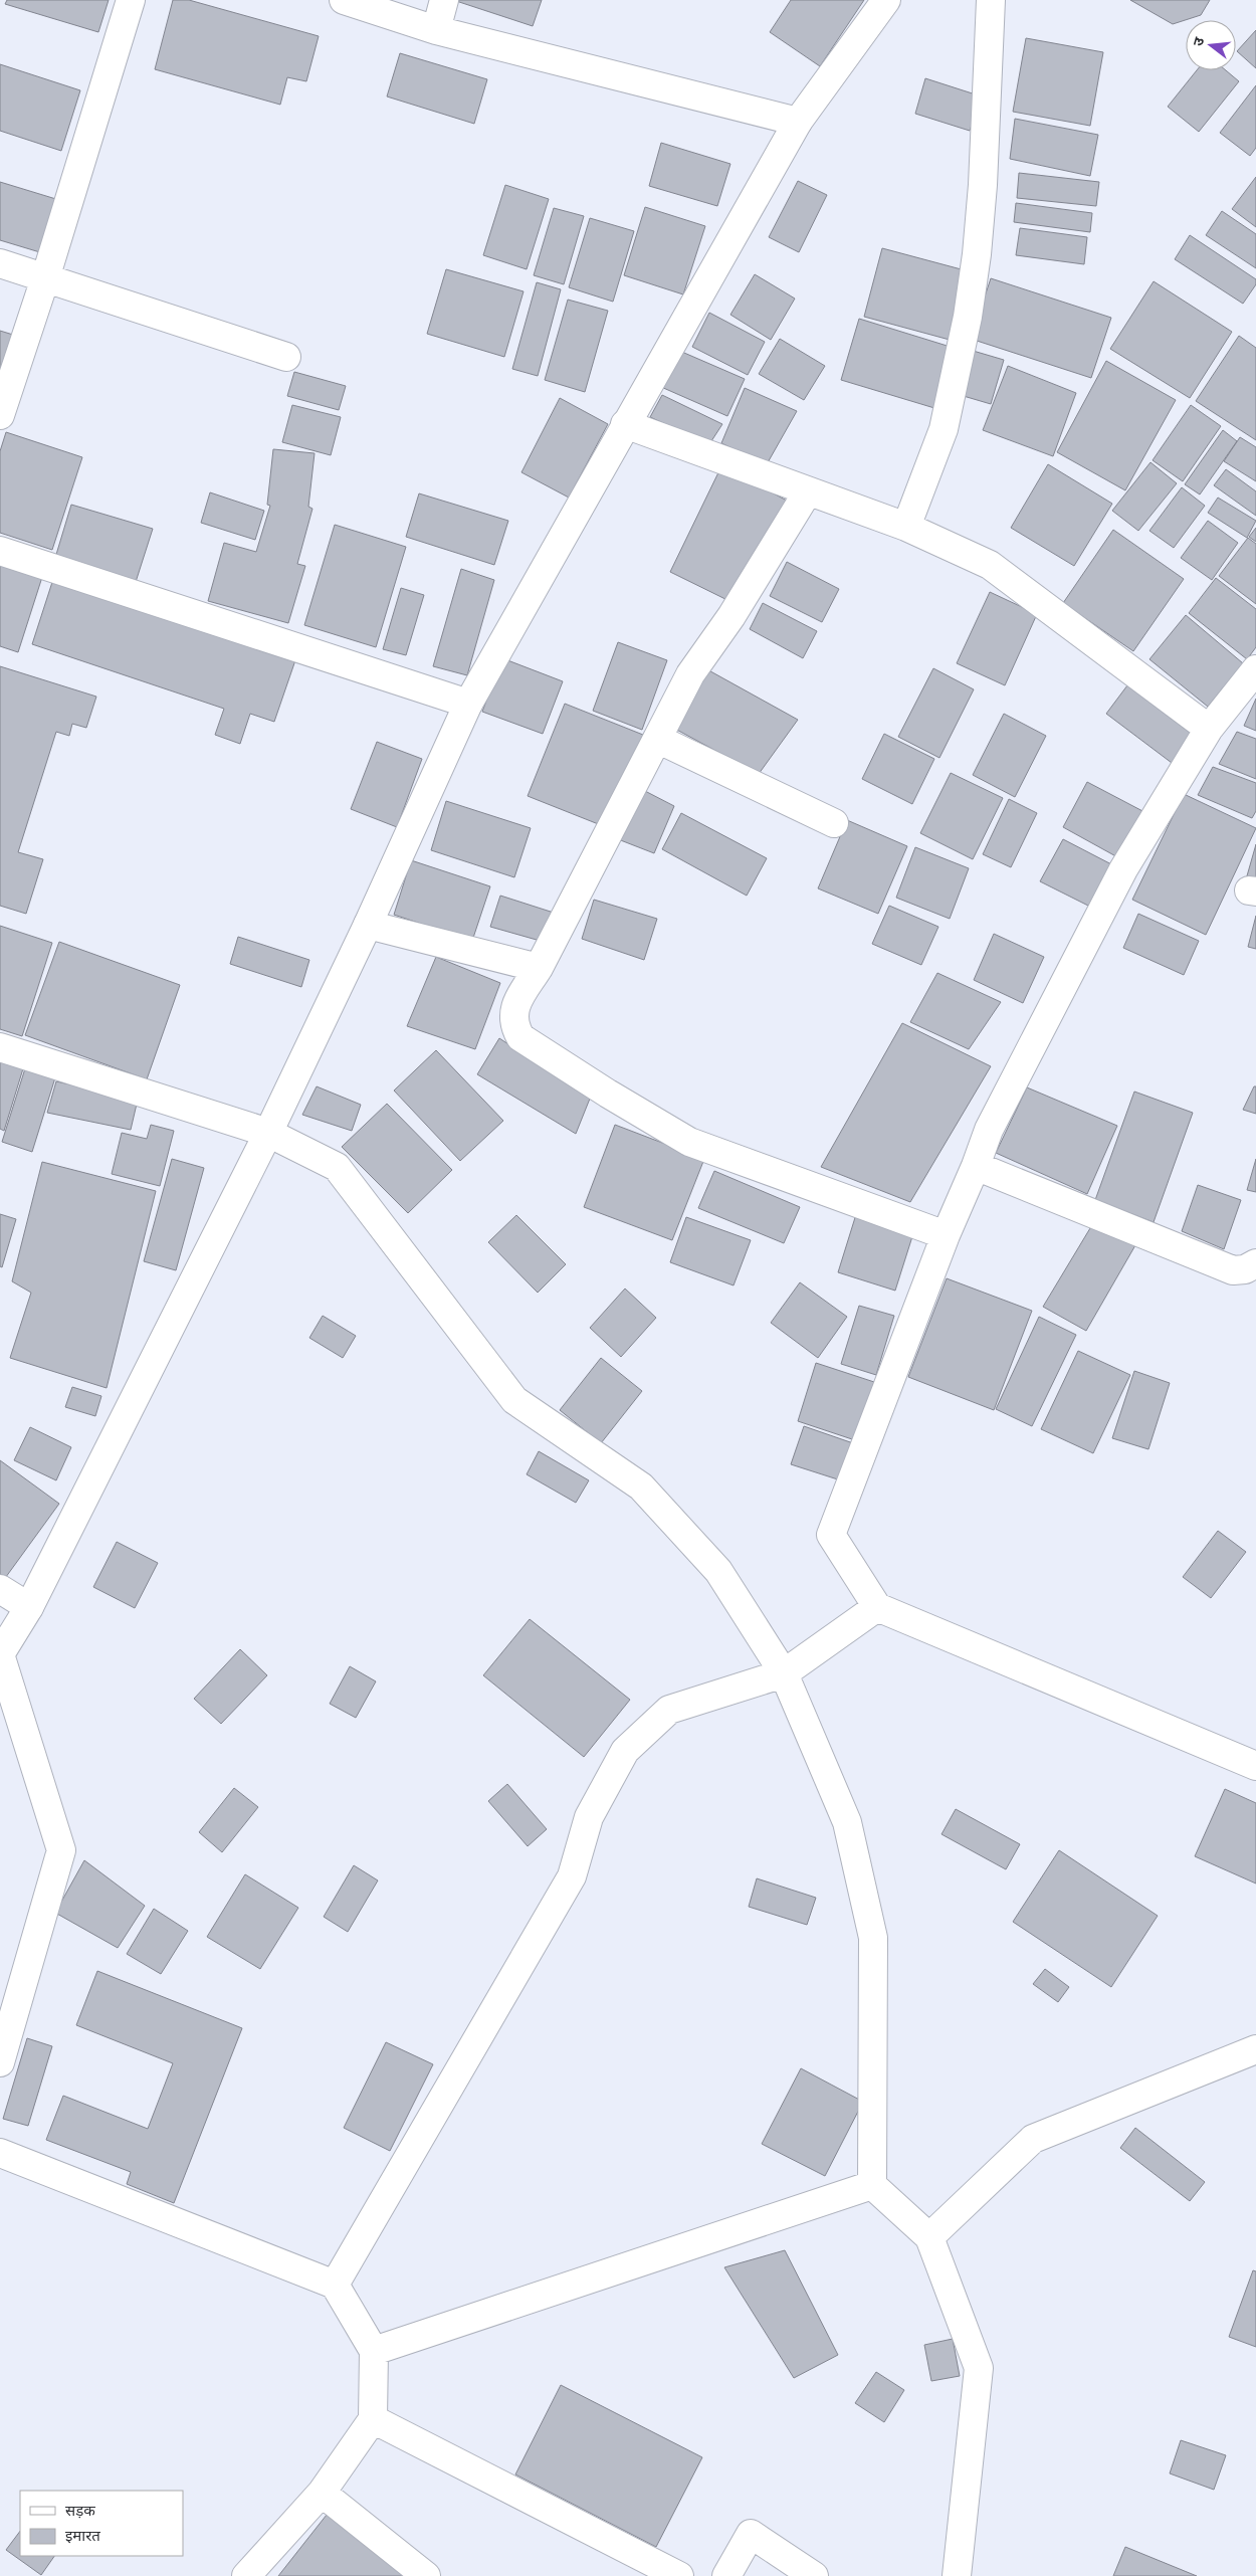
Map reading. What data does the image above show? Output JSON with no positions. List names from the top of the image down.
{
  "legend": ["सड़क", "इमारत"],
  "north": "left"
}
